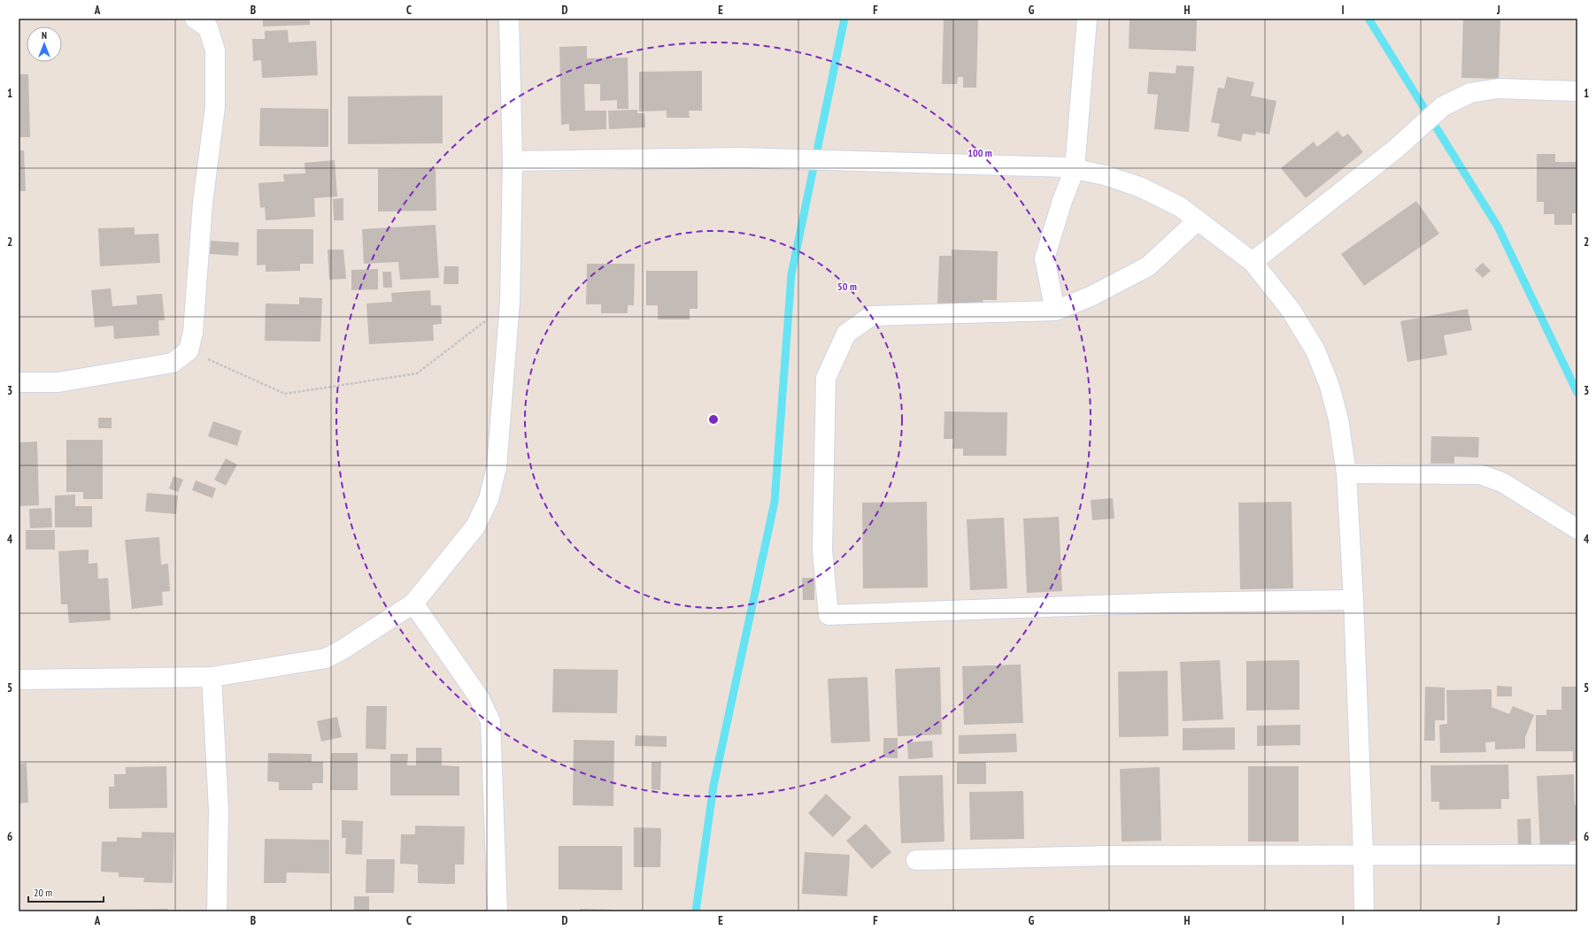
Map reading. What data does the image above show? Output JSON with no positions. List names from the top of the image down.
{
  "scale_bar": "20 m",
  "north": "top",
  "grid": {
    "columns": [
      "A",
      "B",
      "C",
      "D",
      "E",
      "F",
      "G",
      "H",
      "I",
      "J"
    ],
    "rows": [
      "1",
      "2",
      "3",
      "4",
      "5",
      "6"
    ]
  },
  "rings": ["100 m", "50 m"]
}
